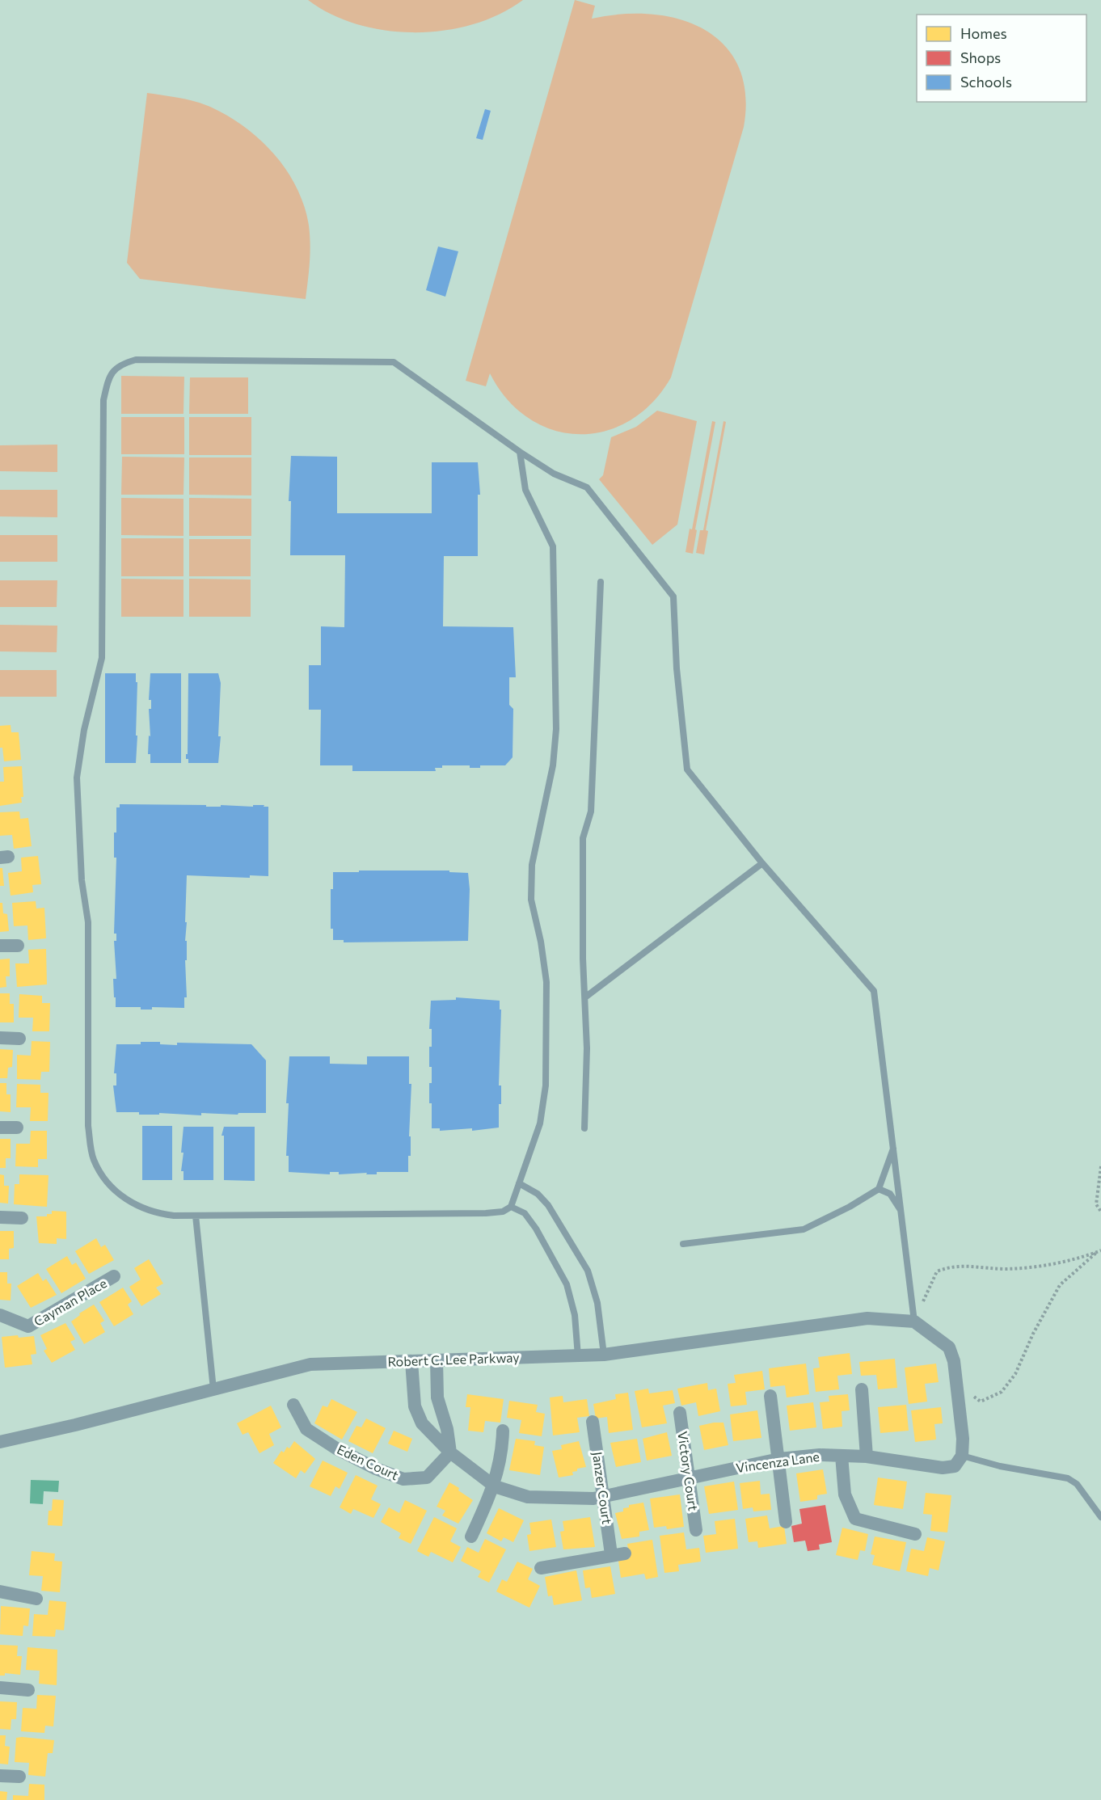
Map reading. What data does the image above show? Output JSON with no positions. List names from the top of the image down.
{
  "streets": {
    "street": [
      "Cayman Place",
      "Robert C. Lee Parkway",
      "Eden Court",
      "Vincenza Lane",
      "Victory Court",
      "Janzer Court"
    ]
  },
  "crossings": [
    ["Robert C. Lee Parkway", "Vincenza Lane"],
    ["Eden Court", "Vincenza Lane"],
    ["Vincenza Lane", "Victory Court"],
    ["Vincenza Lane", "Janzer Court"]
  ],
  "legend": ["Homes", "Shops", "Schools"]
}
